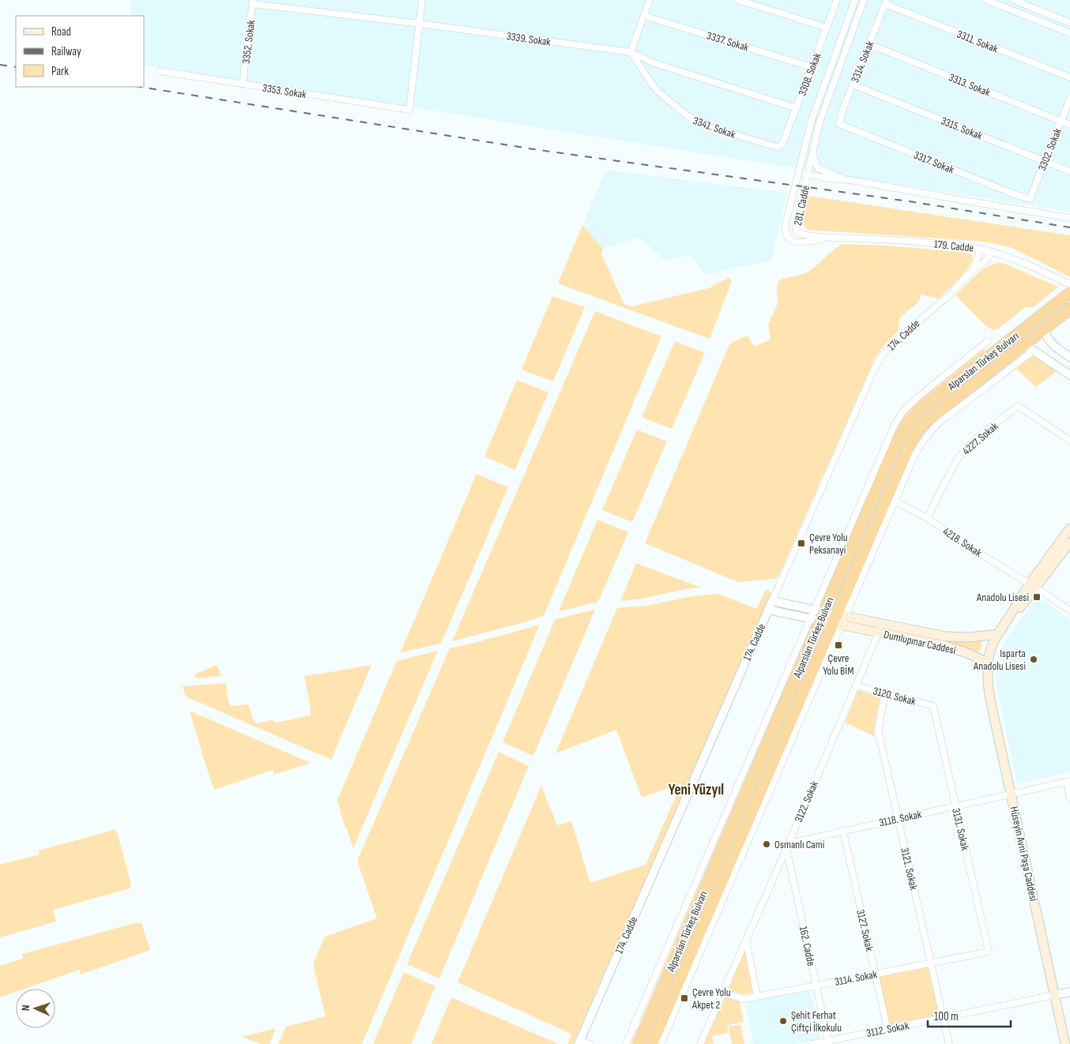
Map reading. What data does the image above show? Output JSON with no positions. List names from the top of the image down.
{
  "streets": {
    "highway": ["Alparslan Türkeş Bulvarı"],
    "main road": ["Dumlupınar Caddesi", "Hüseyin Avni Paşa Caddesi"],
    "street": [
      "3339. Sokak",
      "3337. Sokak",
      "3311. Sokak",
      "3352. Sokak",
      "3314. Sokak",
      "3308. Sokak",
      "3313. Sokak",
      "3353. Sokak",
      "3341. Sokak",
      "3315. Sokak",
      "3302. Sokak",
      "3317. Sokak",
      "281. Cadde",
      "179. Cadde",
      "174. Cadde",
      "4227. Sokak",
      "4218. Sokak",
      "3120. Sokak",
      "3122. Sokak",
      "3118. Sokak",
      "3131. Sokak",
      "3121. Sokak",
      "3127. Sokak",
      "162. Cadde",
      "3114. Sokak",
      "3112. Sokak"
    ]
  },
  "crossings": [
    ["3339. Sokak", "3352. Sokak"],
    ["3339. Sokak", "3308. Sokak"],
    ["3339. Sokak", "3353. Sokak"],
    ["3339. Sokak", "3341. Sokak"],
    ["3337. Sokak", "3308. Sokak"],
    ["3311. Sokak", "3314. Sokak"],
    ["3352. Sokak", "3353. Sokak"],
    ["3314. Sokak", "3313. Sokak"],
    ["3314. Sokak", "3315. Sokak"],
    ["3314. Sokak", "3317. Sokak"],
    ["3308. Sokak", "3341. Sokak"],
    ["3313. Sokak", "3302. Sokak"],
    ["3315. Sokak", "3302. Sokak"],
    ["3302. Sokak", "3317. Sokak"],
    ["281. Cadde", "179. Cadde"],
    ["179. Cadde", "174. Cadde"],
    ["Alparslan Türkeş Bulvarı", "Dumlupınar Caddesi"],
    ["4227. Sokak", "4218. Sokak"],
    ["Dumlupınar Caddesi", "3122. Sokak"],
    ["Dumlupınar Caddesi", "Hüseyin Avni Paşa Caddesi"],
    ["3120. Sokak", "3122. Sokak"],
    ["3120. Sokak", "3131. Sokak"],
    ["3120. Sokak", "3121. Sokak"],
    ["3122. Sokak", "3118. Sokak"],
    ["3122. Sokak", "162. Cadde"],
    ["3122. Sokak", "3114. Sokak"],
    ["3118. Sokak", "3131. Sokak"],
    ["3118. Sokak", "Hüseyin Avni Paşa Caddesi"],
    ["3118. Sokak", "3121. Sokak"],
    ["3118. Sokak", "3127. Sokak"],
    ["3118. Sokak", "162. Cadde"],
    ["3131. Sokak", "3114. Sokak"],
    ["Hüseyin Avni Paşa Caddesi", "3112. Sokak"],
    ["3121. Sokak", "3114. Sokak"],
    ["3121. Sokak", "3112. Sokak"],
    ["3127. Sokak", "3114. Sokak"],
    ["3127. Sokak", "3112. Sokak"],
    ["162. Cadde", "3114. Sokak"],
    ["162. Cadde", "3112. Sokak"]
  ],
  "districts": ["Yeni Yüzyıl"],
  "places": {
    "transit": [
      "Çevre Yolu Peksanayi",
      "Anadolu Lisesi",
      "Çevre Yolu BİM",
      "Çevre Yolu Akpet 2"
    ],
    "other": ["Isparta Anadolu Lisesi", "Osmanlı Cami", "Şehit Ferhat Çiftçi İlkokulu"]
  },
  "legend": ["Road", "Railway", "Park"],
  "scale_bar": "100 m",
  "north": "left"
}
